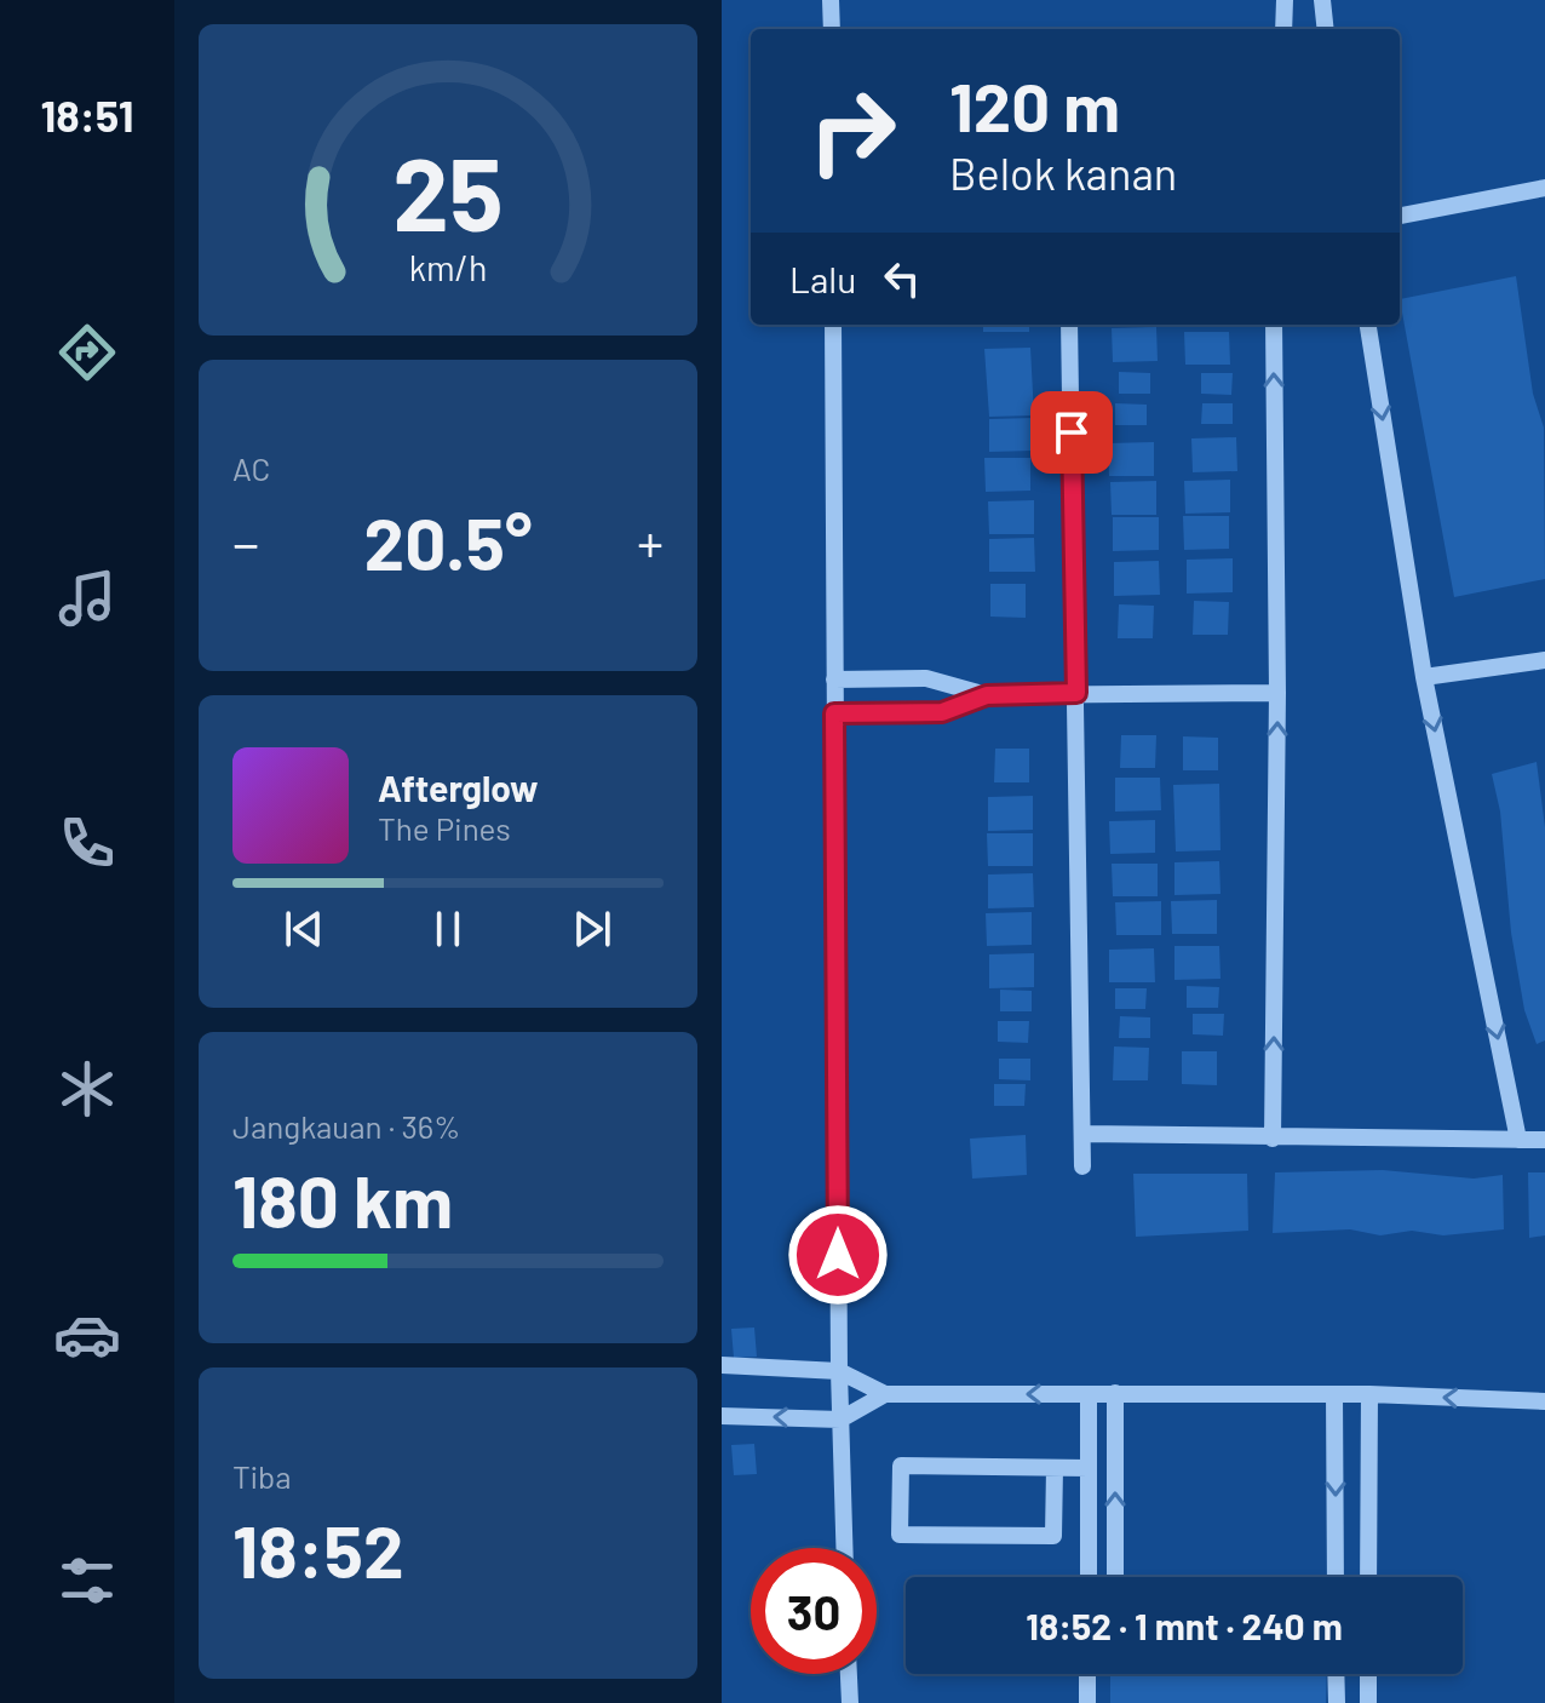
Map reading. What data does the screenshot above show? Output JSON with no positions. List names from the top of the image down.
{
  "page": {
    "tabs": "18:51",
    "turn": ["120 m", "Belok kanan"],
    "then": "Lalu",
    "tile": [
      "AC",
      ["Jangkauan · 36%", "180 km"],
      ["Tiba", "18:52"]
    ],
    "heat": ["−", "20.5°", "+"],
    "song": ["Afterglow", "The Pines"],
    "limit": "30",
    "trip": "18:52 · 1 mnt · 240 m",
    "gauge": ["25", "km/h"]
  }
}
